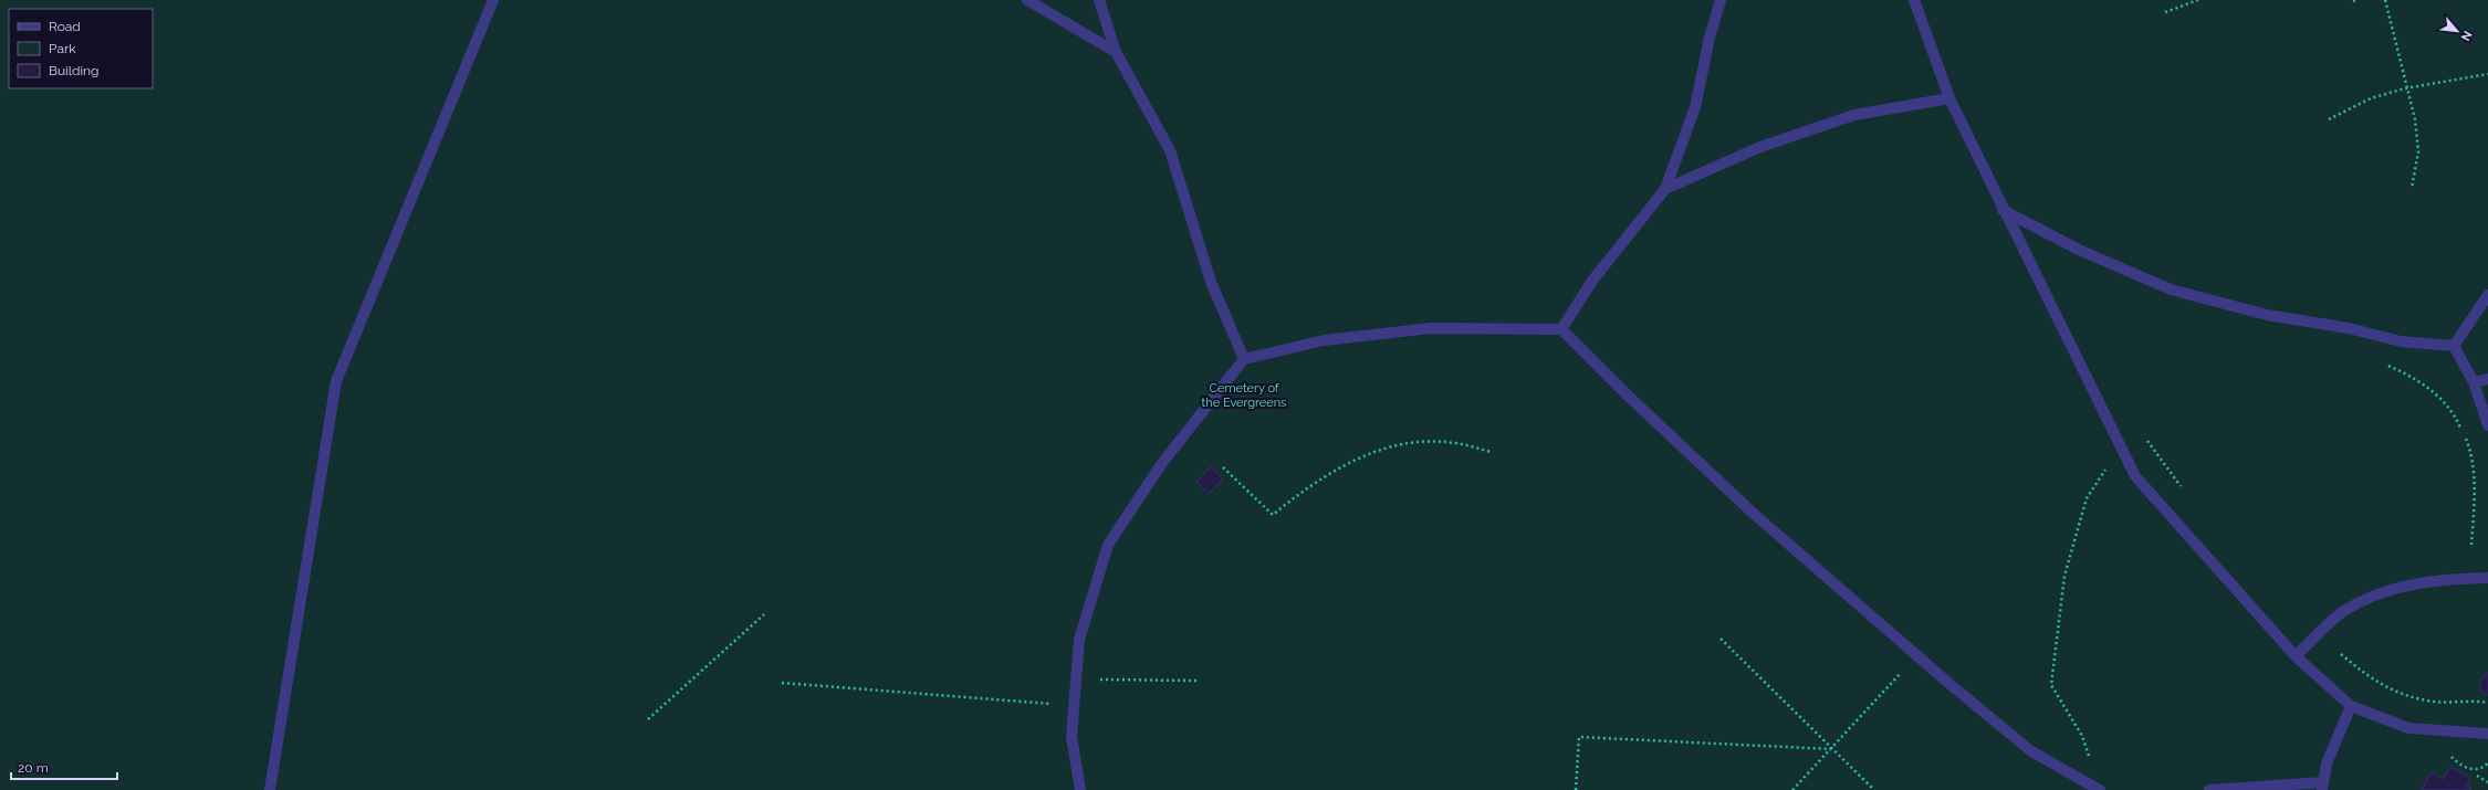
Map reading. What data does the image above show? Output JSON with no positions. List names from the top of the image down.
{
  "parks": ["Cemetery of the Evergreens"],
  "legend": ["Road", "Park", "Building"],
  "scale_bar": "20 m",
  "north": "bottom right"
}
